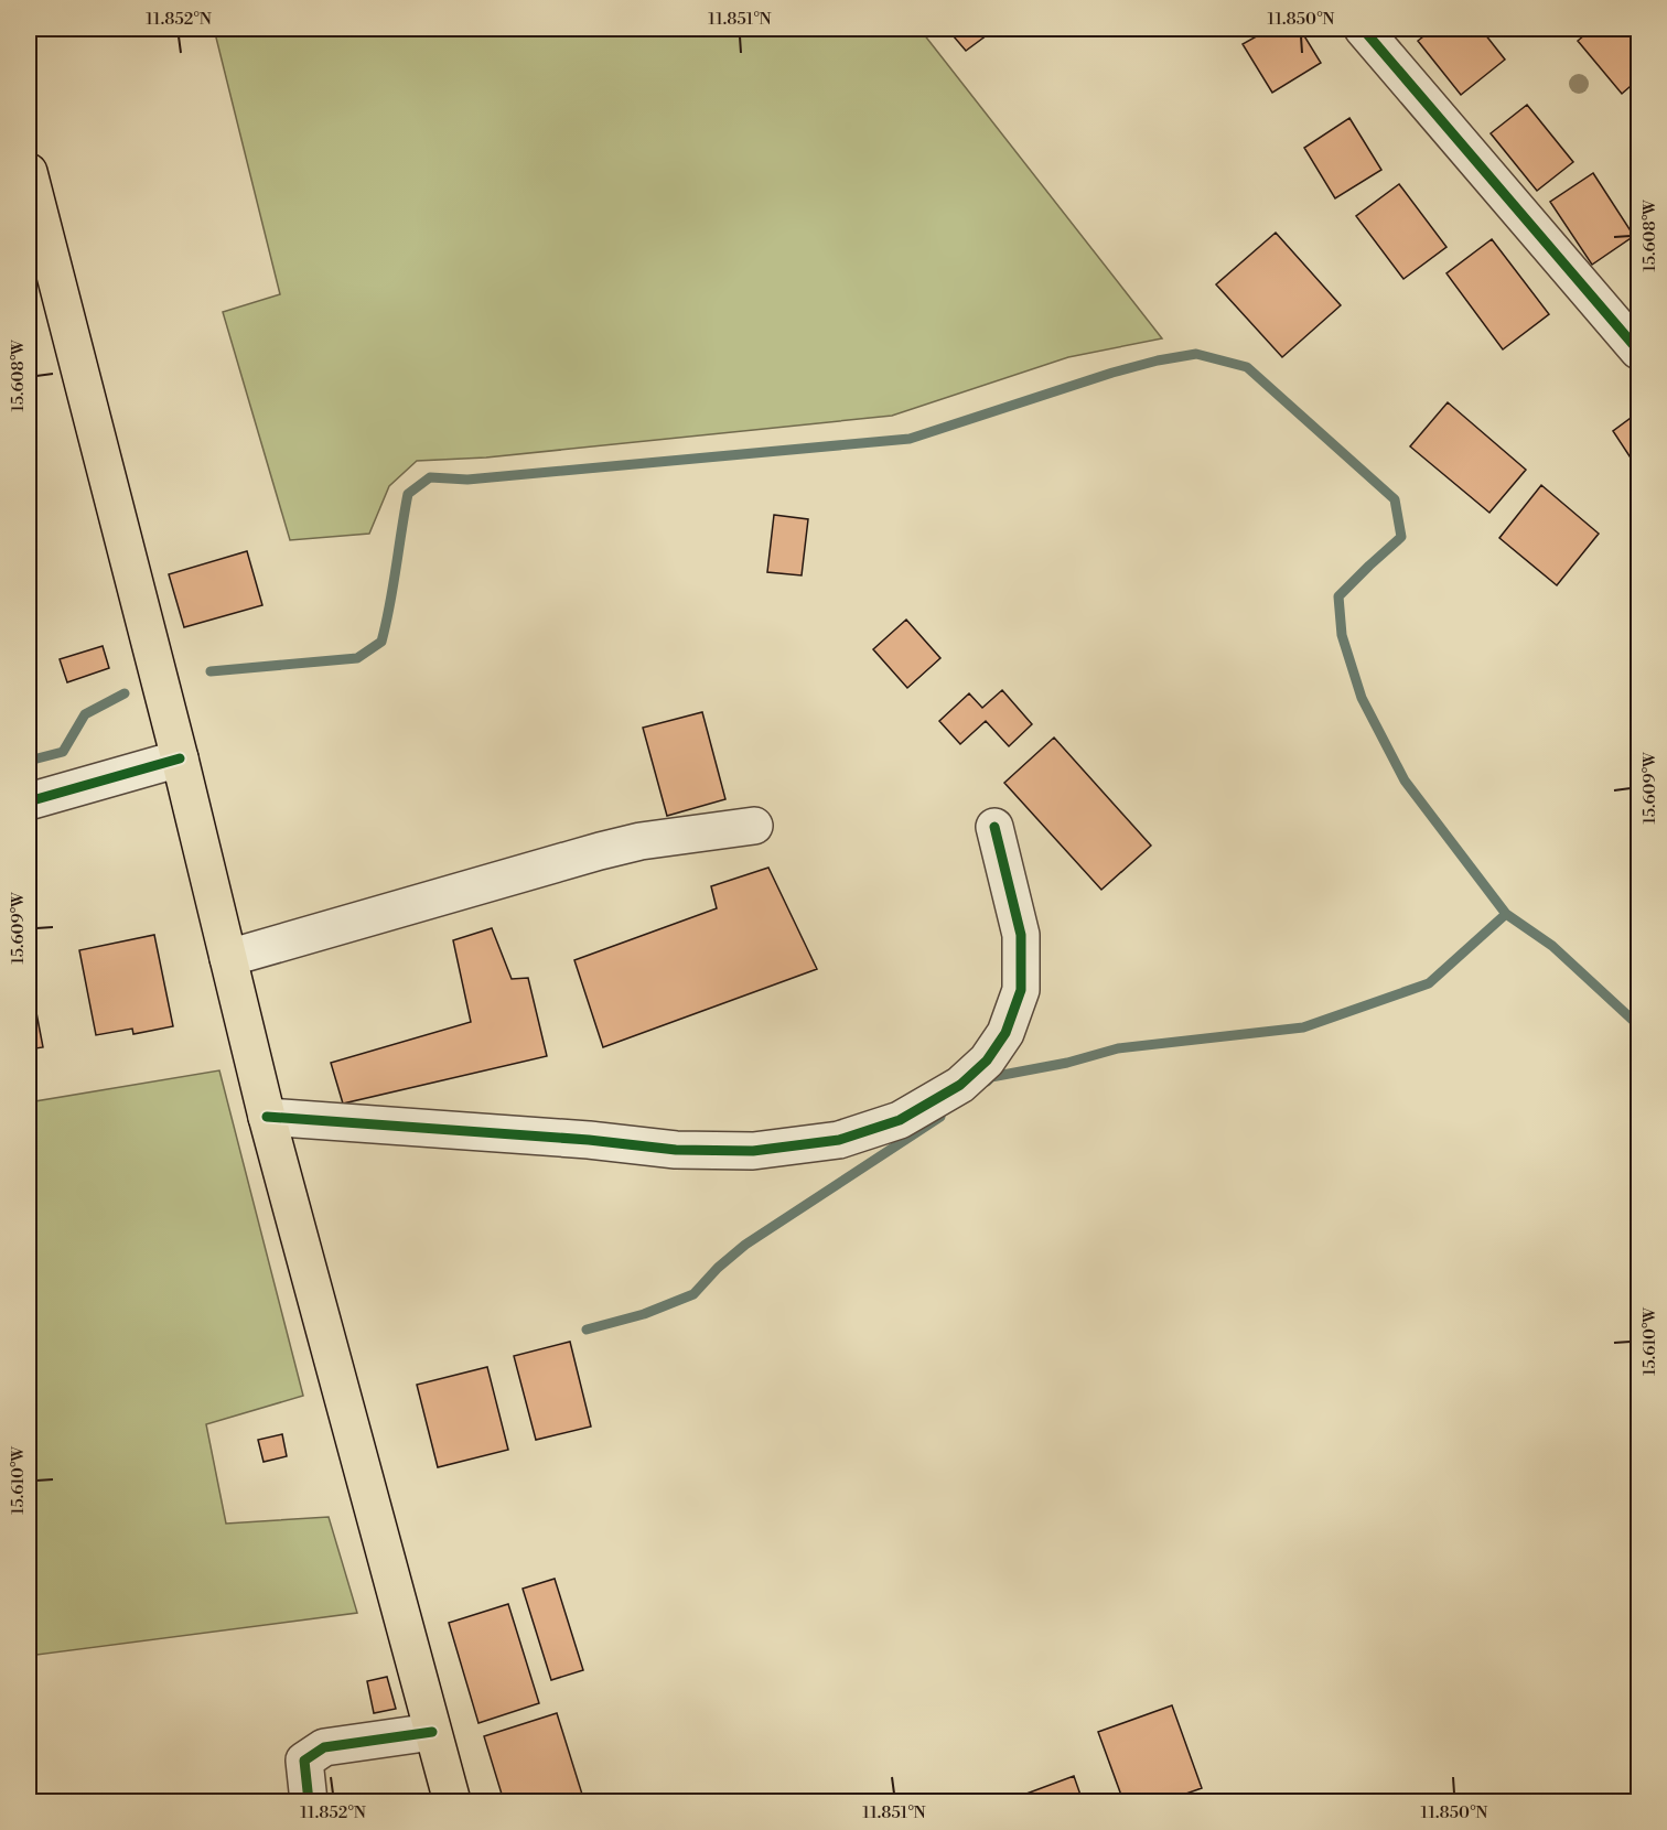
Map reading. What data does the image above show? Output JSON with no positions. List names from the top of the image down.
{
  "coordinates": [
    "11.852°N",
    "11.851°N",
    "11.850°N",
    "15.608°W",
    "15.609°W",
    "15.610°W"
  ]
}
